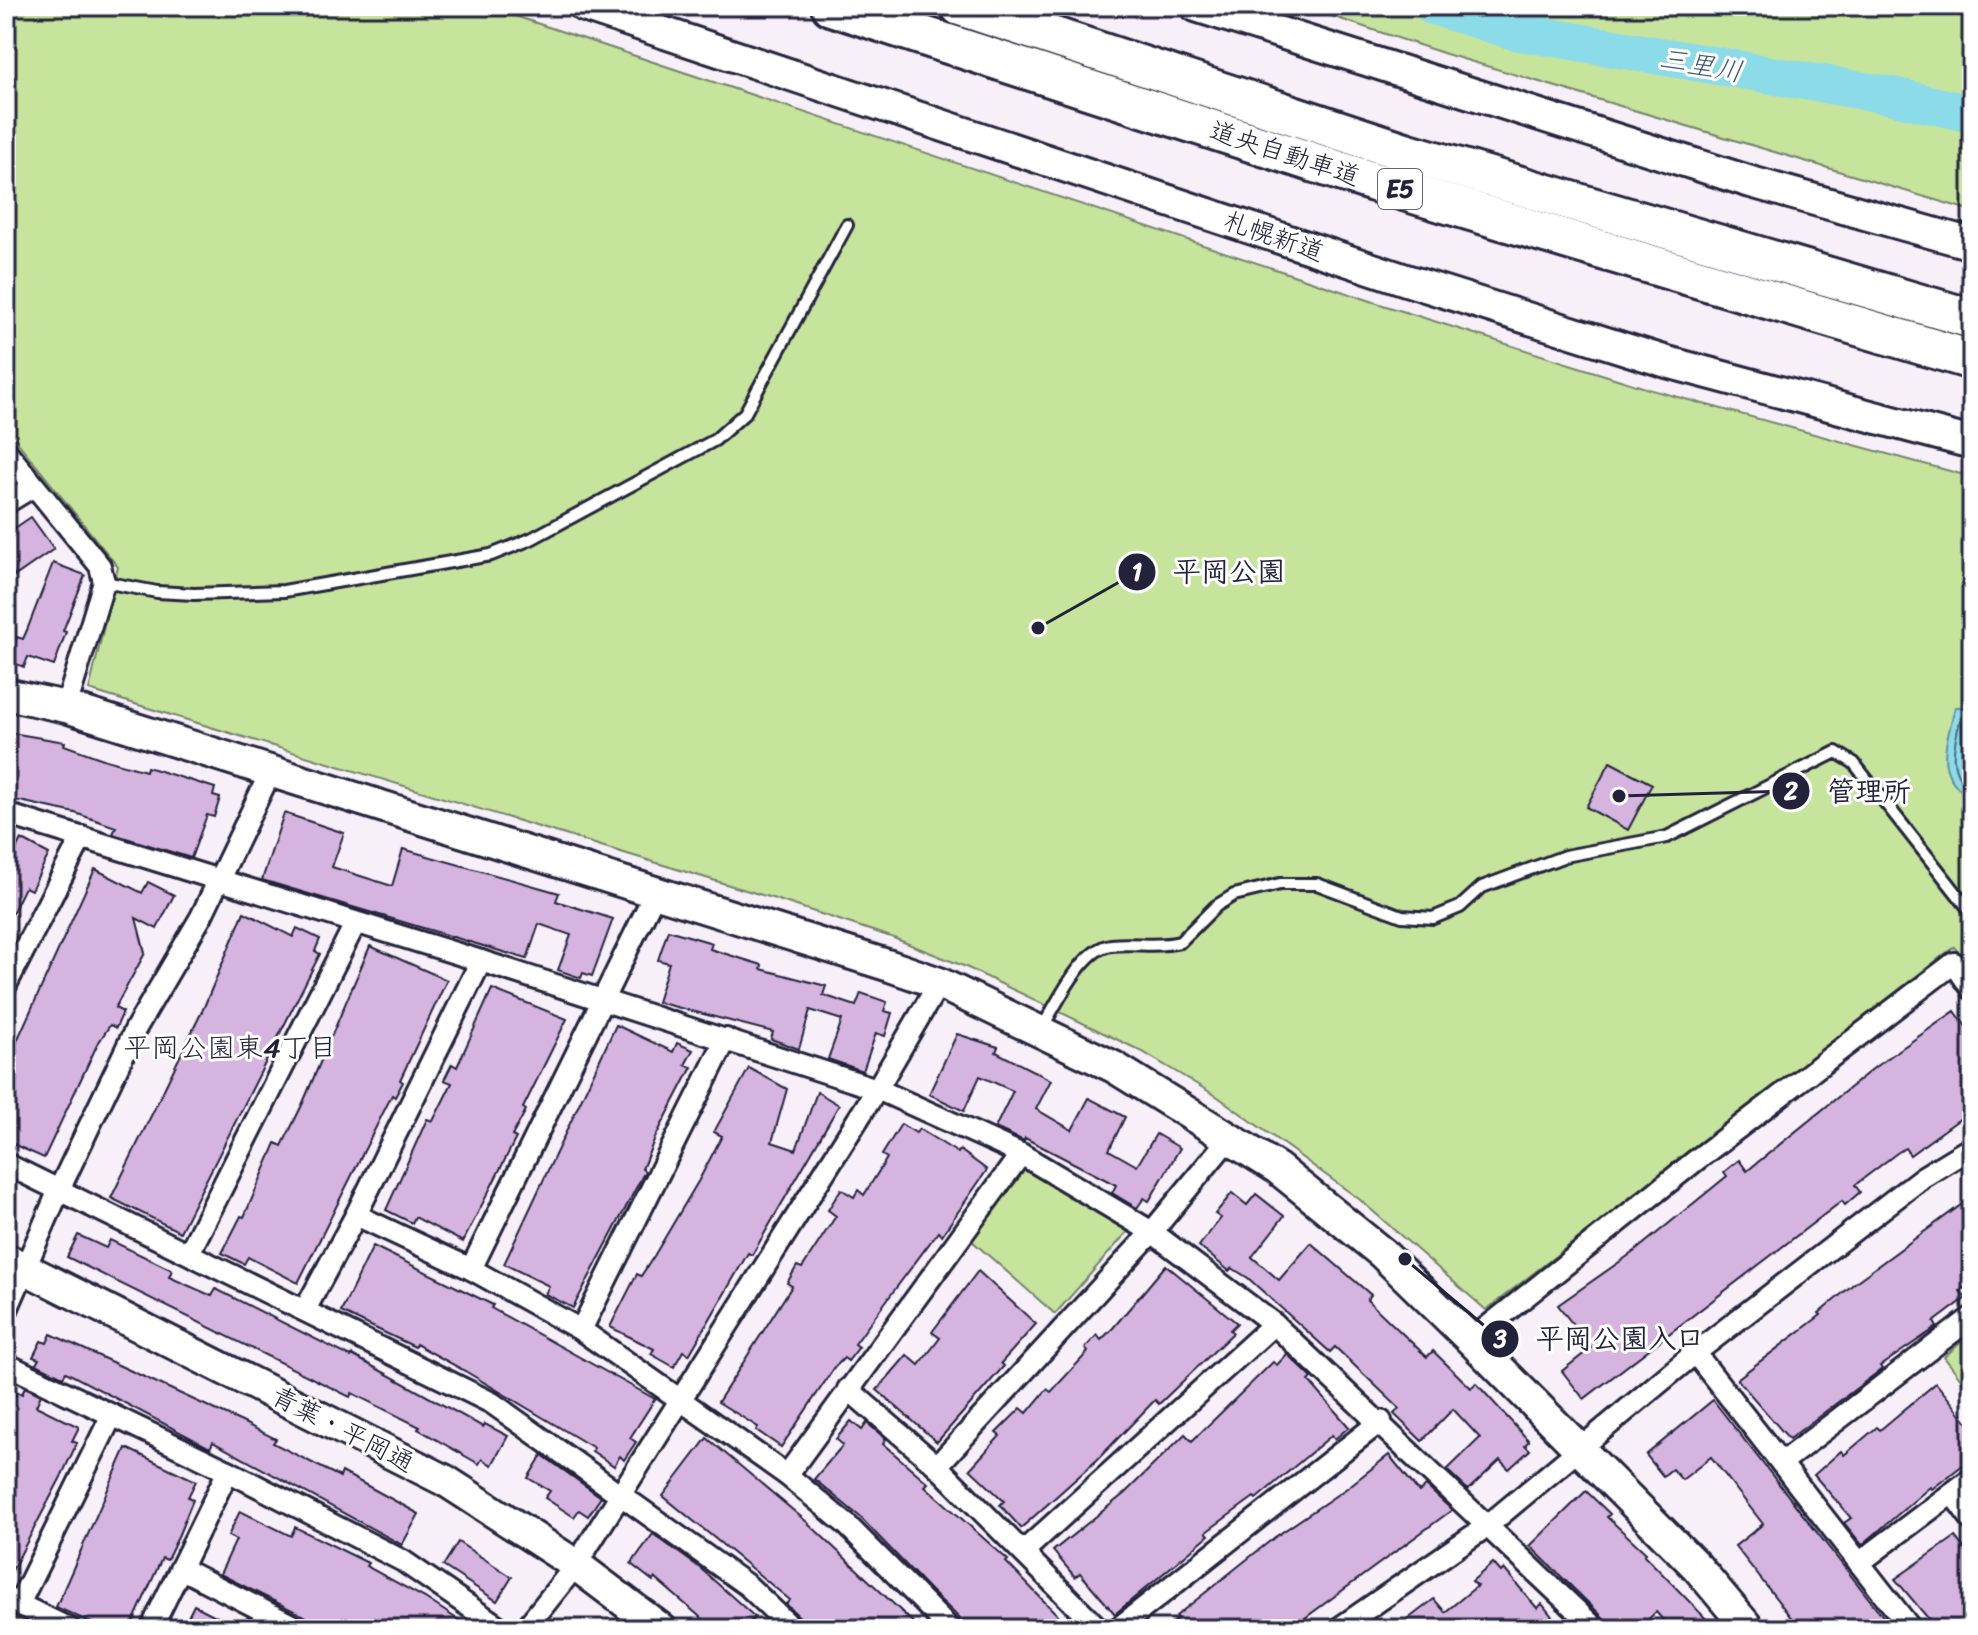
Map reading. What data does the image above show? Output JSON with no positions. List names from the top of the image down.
{
  "streets": {
    "highway": ["道央自動車道", "E5"],
    "street": ["札幌新道", "青葉・平岡通"]
  },
  "districts": ["平岡公園東4丁目"],
  "water": ["三里川"],
  "places": ["平岡公園", "管理所", "平岡公園入口"]
}
